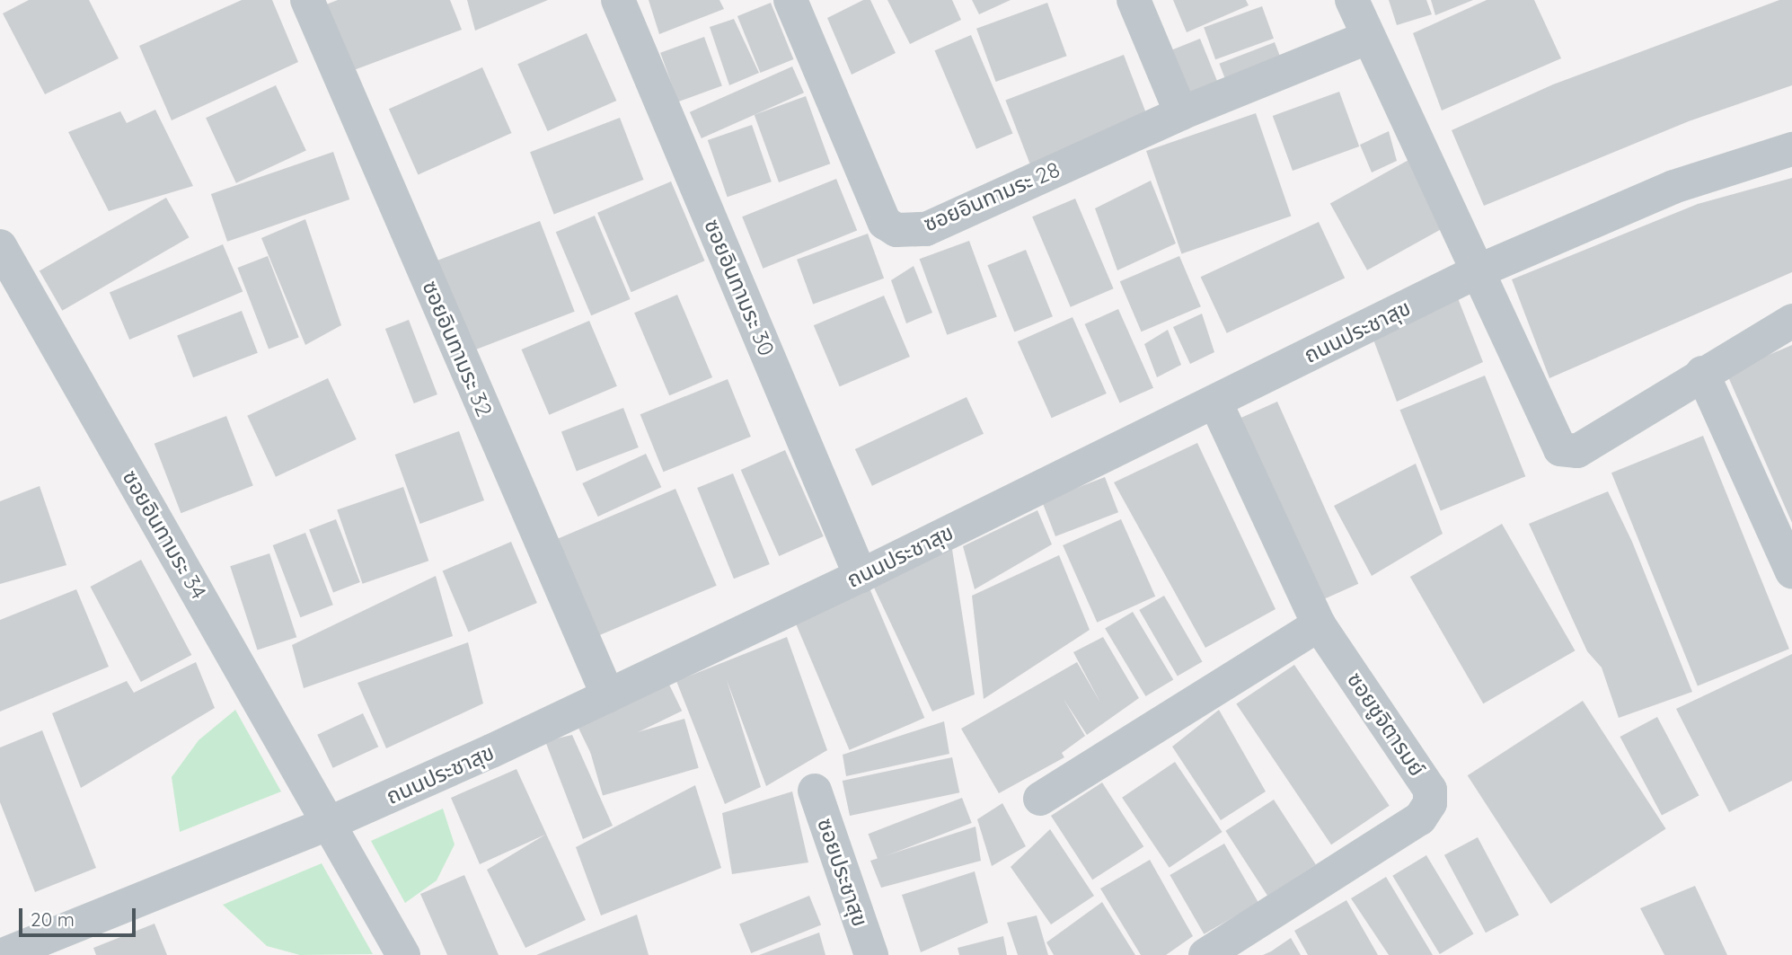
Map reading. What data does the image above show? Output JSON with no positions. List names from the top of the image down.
{
  "streets": {
    "street": [
      "ซอยอินทามระ 28",
      "ซอยอินทามระ 30",
      "ถนนประชาสุข",
      "ซอยอินทามระ 32",
      "ซอยอินทามระ 34",
      "ซอยชูจิตารมย์",
      "ซอยประชาสุข"
    ]
  },
  "crossings": [
    ["ซอยอินทามระ 30", "ถนนประชาสุข"],
    ["ถนนประชาสุข", "ซอยอินทามระ 32"],
    ["ถนนประชาสุข", "ซอยอินทามระ 34"],
    ["ถนนประชาสุข", "ซอยชูจิตารมย์"]
  ],
  "scale_bar": "20 m"
}
